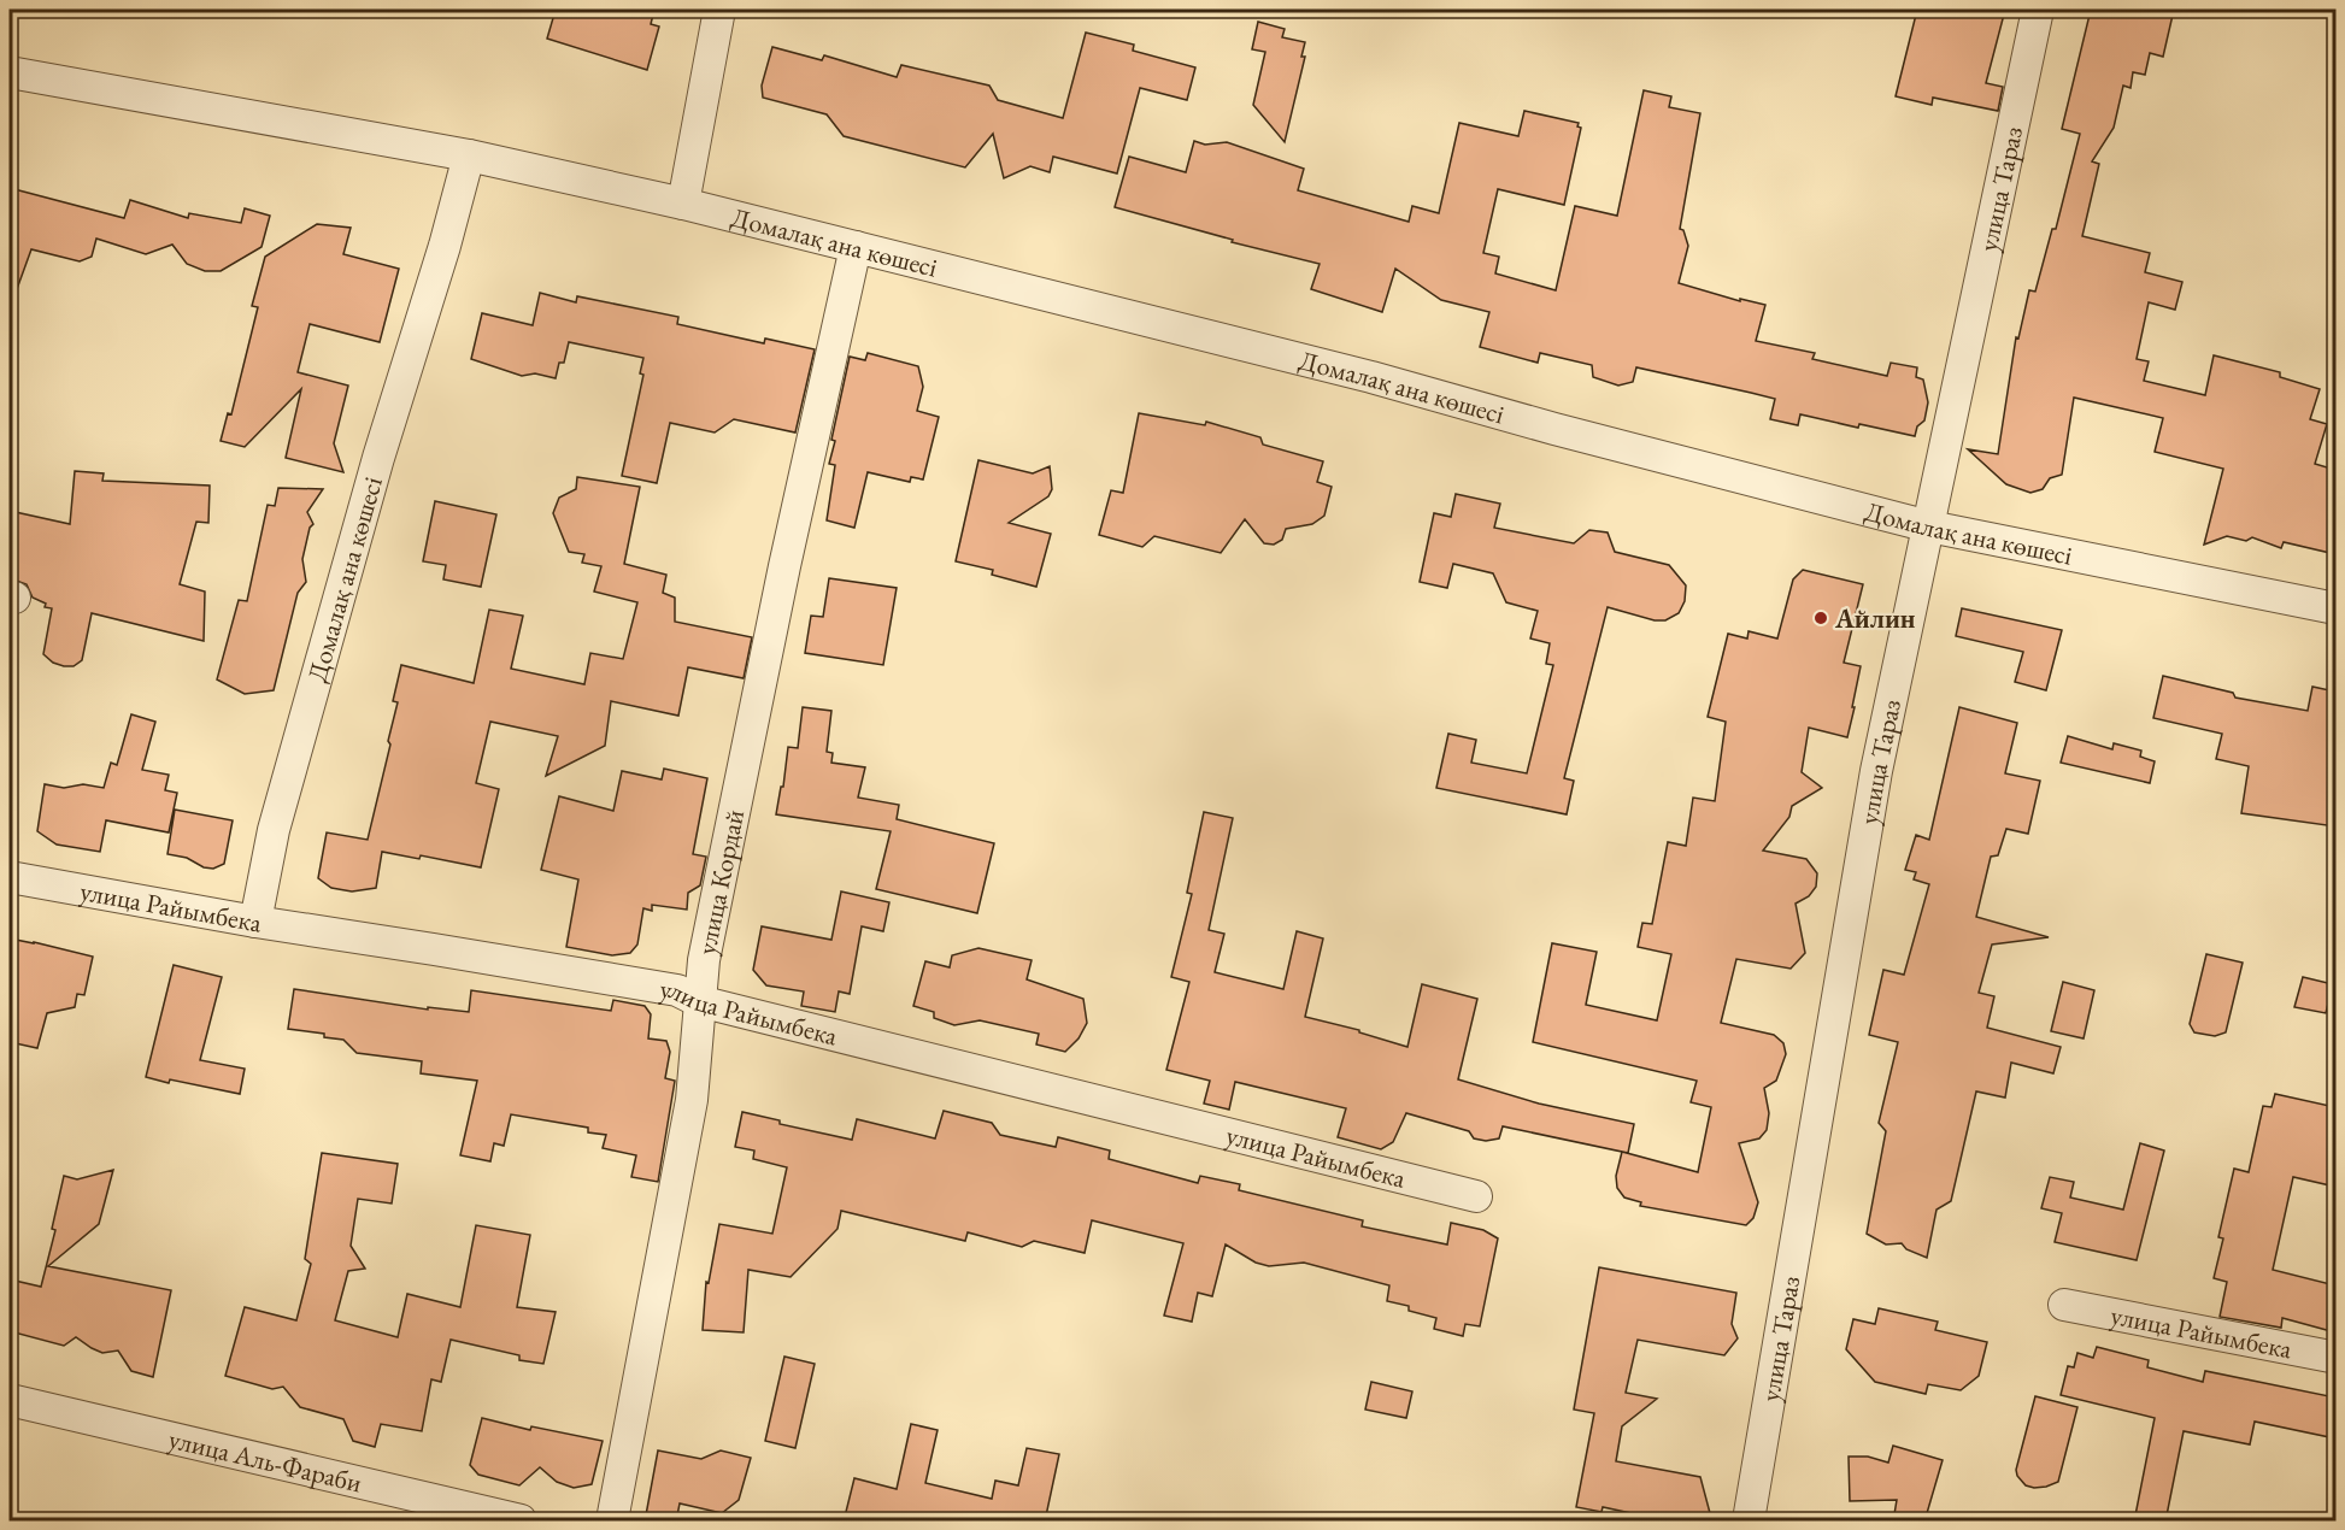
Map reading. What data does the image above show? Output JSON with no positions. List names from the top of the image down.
{
  "streets": {
    "street": [
      "улица Тараз",
      "Домалақ ана көшесі",
      "улица Кордай",
      "улица Райымбека",
      "улица Аль-Фараби"
    ]
  },
  "crossings": [
    ["улица Тараз", "Домалақ ана көшесі"],
    ["Домалақ ана көшесі", "улица Кордай"],
    ["Домалақ ана көшесі", "улица Райымбека"],
    ["улица Кордай", "улица Райымбека"]
  ],
  "places": ["Айлин"]
}
